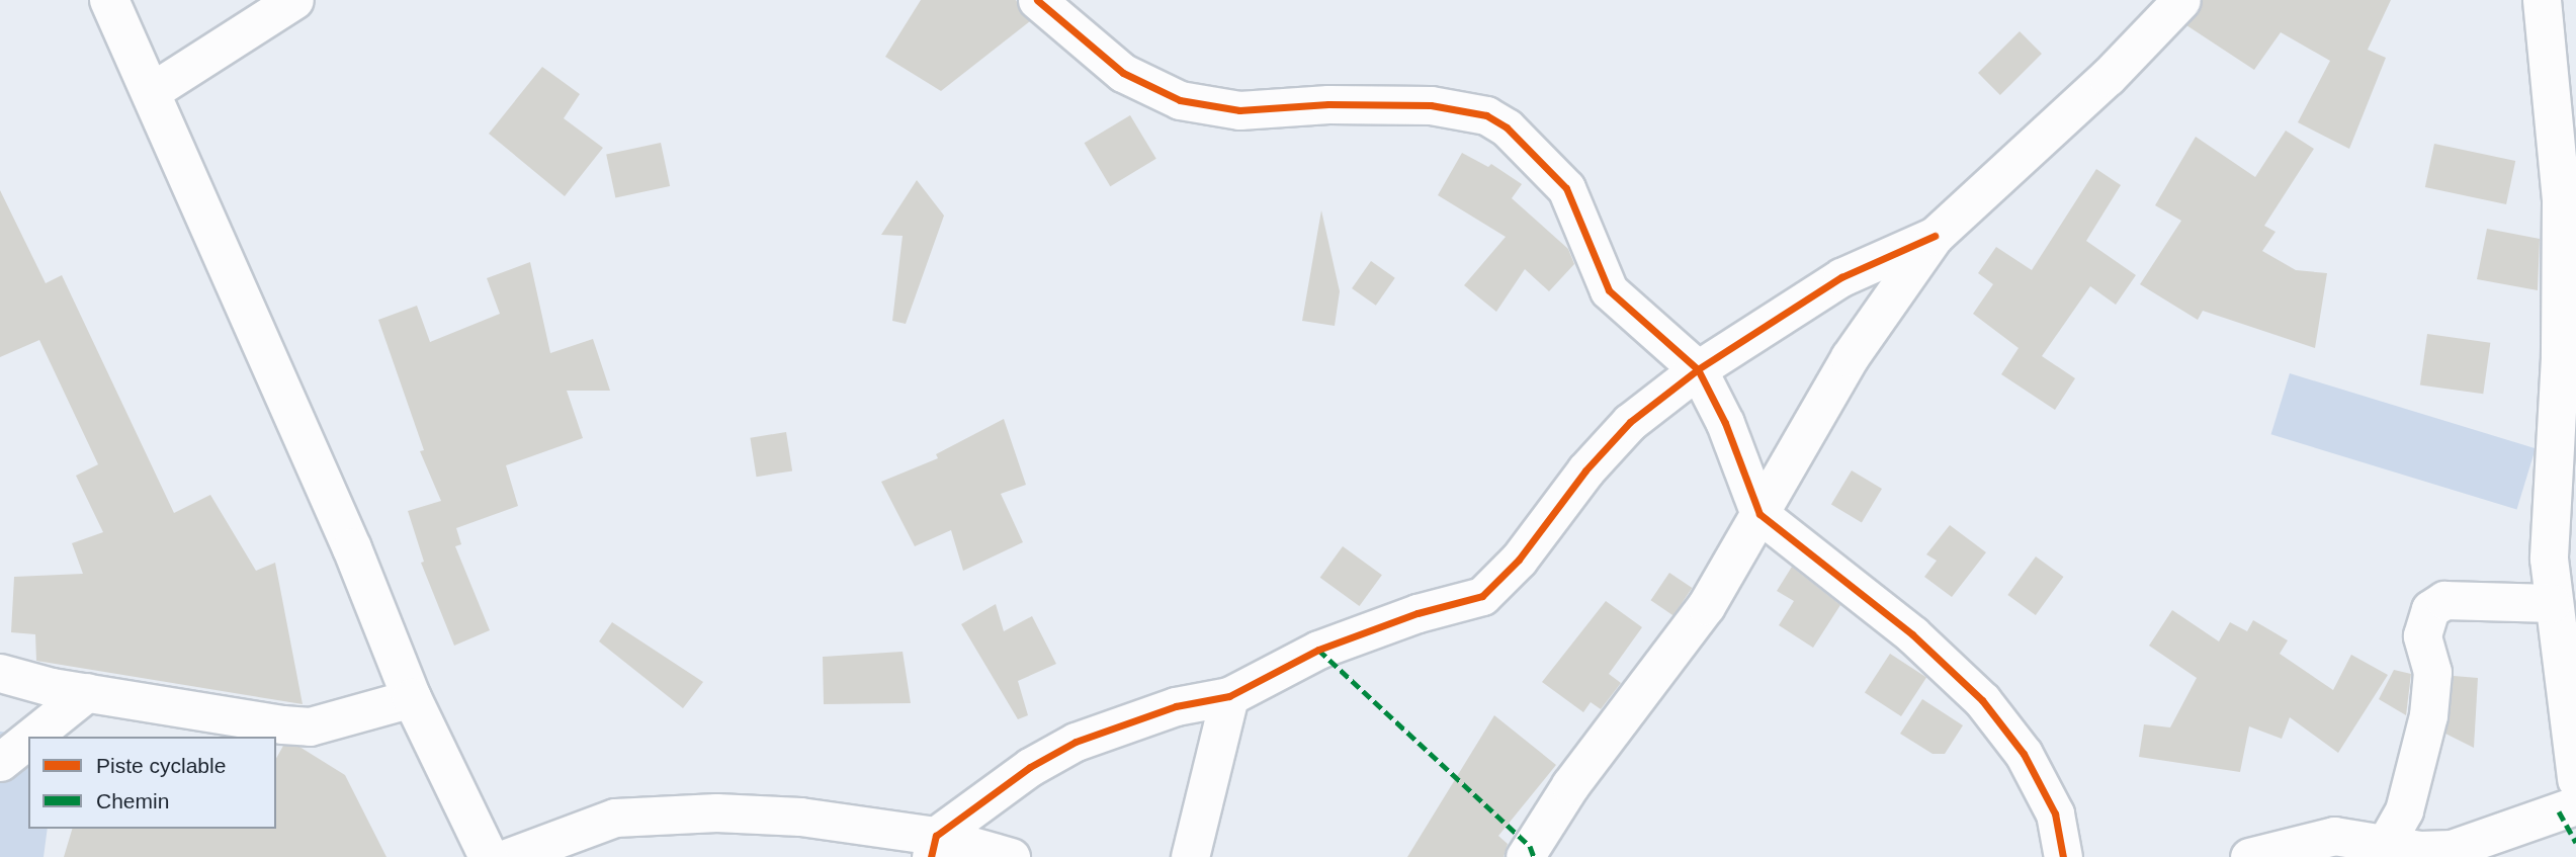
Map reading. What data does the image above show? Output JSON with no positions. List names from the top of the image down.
{
  "legend": ["Piste cyclable", "Chemin"]
}
